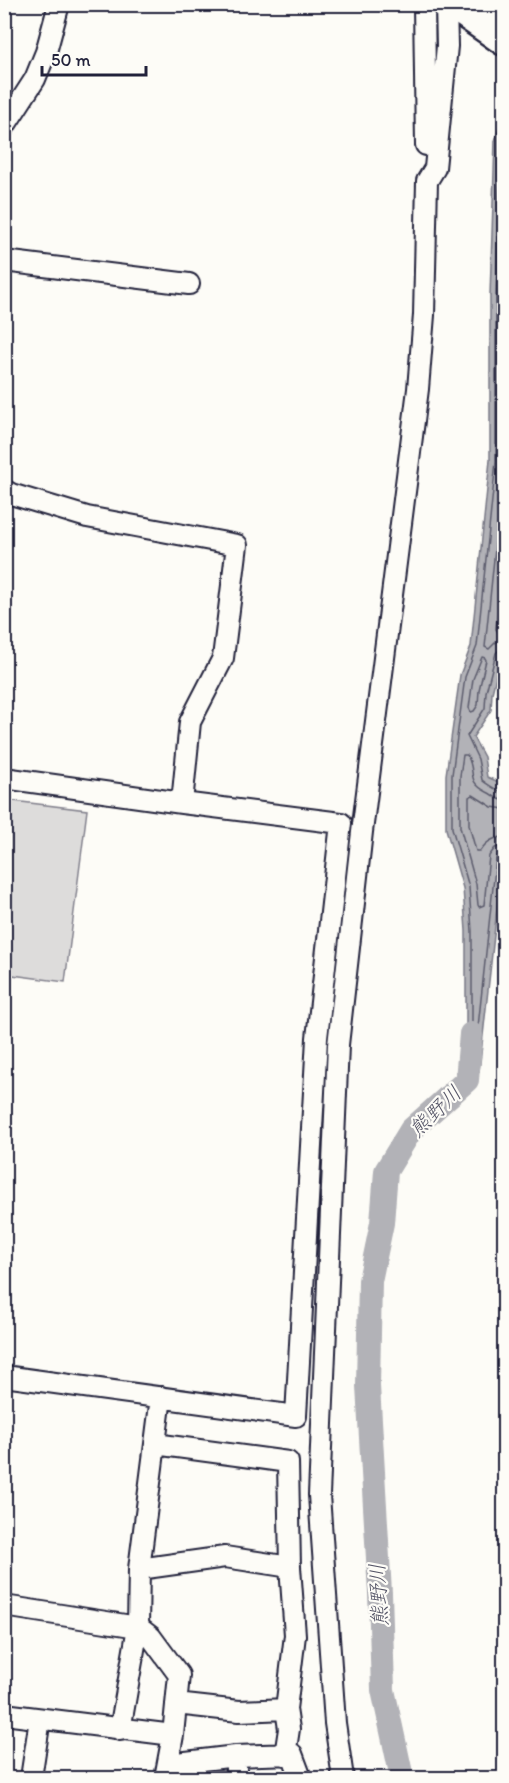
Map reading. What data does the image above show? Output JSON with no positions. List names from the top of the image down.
{
  "water": ["熊野川"],
  "scale_bar": "50 m"
}
